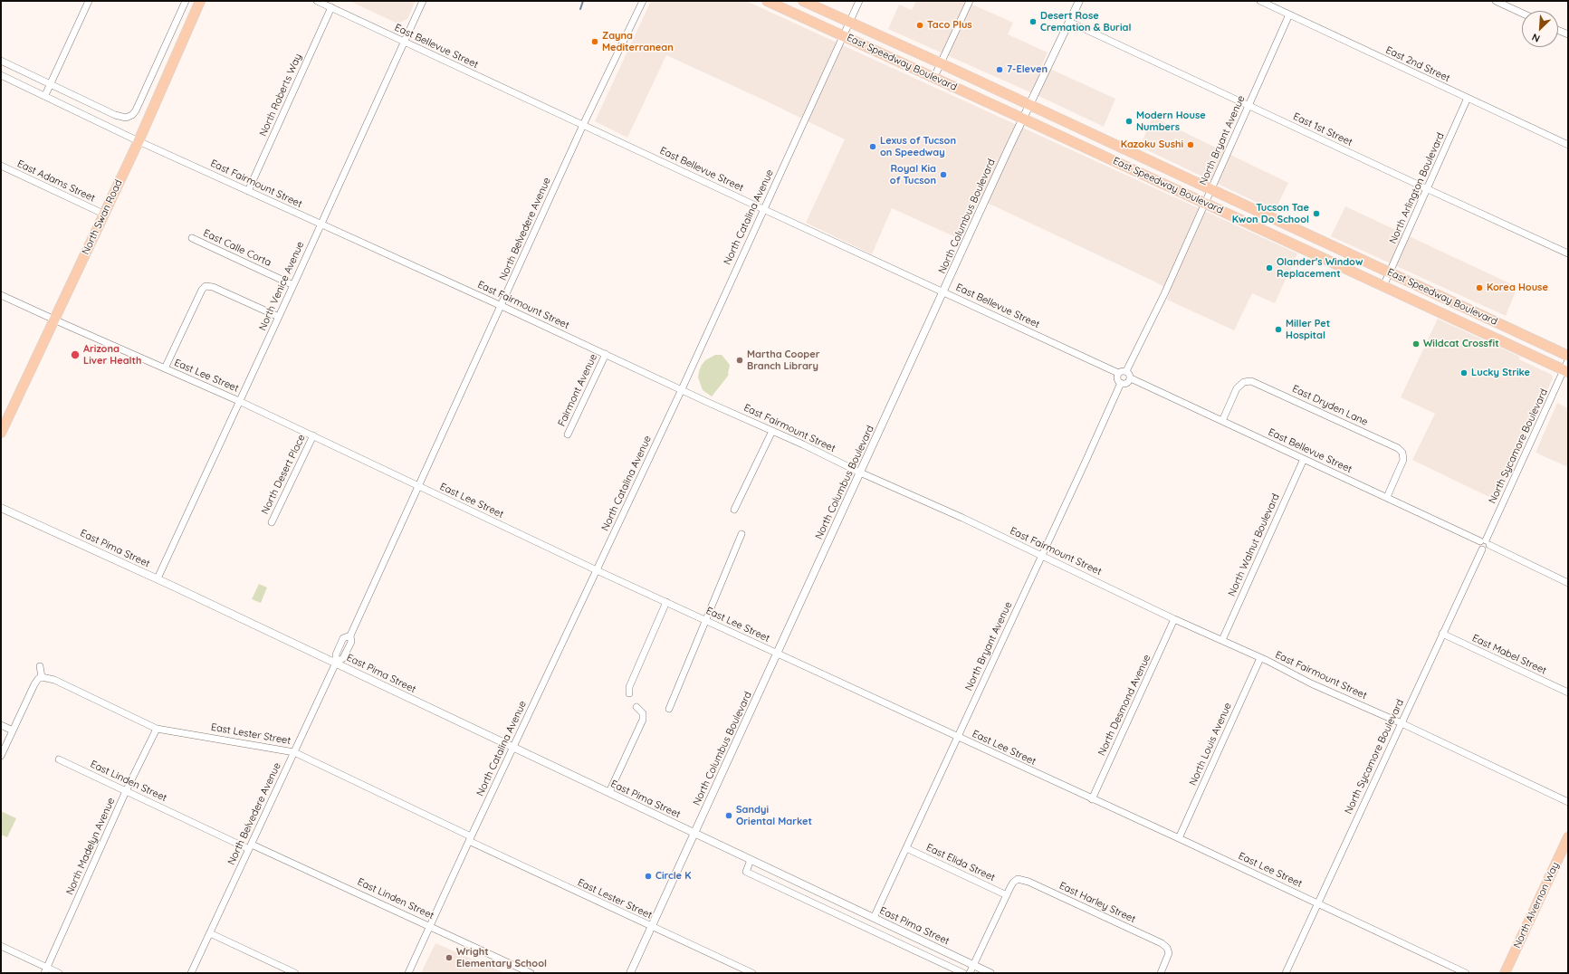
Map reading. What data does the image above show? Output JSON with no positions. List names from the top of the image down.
{
  "streets": {
    "main road": ["East Speedway Boulevard", "North Swan Road", "North Alvernon Way"],
    "street": [
      "East Bellevue Street",
      "East 2nd Street",
      "North Roberts Way",
      "East 1st Street",
      "North Bryant Avenue",
      "East Adams Street",
      "East Fairmount Street",
      "North Arlington Boulevard",
      "North Columbus Boulevard",
      "North Catalina Avenue",
      "North Belvedere Avenue",
      "East Calle Corta",
      "North Venice Avenue",
      "East Lee Street",
      "Fairmont Avenue",
      "East Dryden Lane",
      "North Sycamore Boulevard",
      "North Desert Place",
      "North Walnut Boulevard",
      "East Pima Street",
      "East Mabel Street",
      "North Desmond Avenue",
      "East Lester Street",
      "North Louis Avenue",
      "East Linden Street",
      "North Madelyn Avenue",
      "East Elida Street",
      "East Harley Street"
    ]
  },
  "crossings": [
    ["East Bellevue Street", "North Roberts Way"],
    ["East Bellevue Street", "North Bryant Avenue"],
    ["East Bellevue Street", "North Columbus Boulevard"],
    ["East Bellevue Street", "North Catalina Avenue"],
    ["East Bellevue Street", "North Belvedere Avenue"],
    ["East Bellevue Street", "North Venice Avenue"],
    ["East Bellevue Street", "East Dryden Lane"],
    ["East Bellevue Street", "North Sycamore Boulevard"],
    ["East Bellevue Street", "North Walnut Boulevard"],
    ["East Speedway Boulevard", "North Bryant Avenue"],
    ["East Speedway Boulevard", "North Arlington Boulevard"],
    ["East Speedway Boulevard", "North Columbus Boulevard"],
    ["East Speedway Boulevard", "North Catalina Avenue"],
    ["East Speedway Boulevard", "North Sycamore Boulevard"],
    ["East 2nd Street", "North Bryant Avenue"],
    ["East 2nd Street", "North Arlington Boulevard"],
    ["North Roberts Way", "East Fairmount Street"],
    ["East 1st Street", "North Bryant Avenue"],
    ["East 1st Street", "North Arlington Boulevard"],
    ["East 1st Street", "North Columbus Boulevard"],
    ["North Bryant Avenue", "East Fairmount Street"],
    ["North Bryant Avenue", "East Lee Street"],
    ["North Bryant Avenue", "East Pima Street"],
    ["North Bryant Avenue", "East Elida Street"],
    ["East Adams Street", "North Swan Road"],
    ["East Fairmount Street", "North Columbus Boulevard"],
    ["East Fairmount Street", "North Swan Road"],
    ["East Fairmount Street", "North Catalina Avenue"],
    ["East Fairmount Street", "North Belvedere Avenue"],
    ["East Fairmount Street", "North Venice Avenue"],
    ["East Fairmount Street", "Fairmont Avenue"],
    ["East Fairmount Street", "North Sycamore Boulevard"],
    ["East Fairmount Street", "North Walnut Boulevard"],
    ["East Fairmount Street", "North Desmond Avenue"],
    ["East Fairmount Street", "North Louis Avenue"],
    ["North Columbus Boulevard", "East Lee Street"],
    ["North Columbus Boulevard", "East Pima Street"],
    ["North Columbus Boulevard", "East Lester Street"],
    ["North Swan Road", "East Lee Street"],
    ["North Catalina Avenue", "East Lee Street"],
    ["North Catalina Avenue", "East Pima Street"],
    ["North Catalina Avenue", "East Lester Street"],
    ["North Catalina Avenue", "East Linden Street"],
    ["North Belvedere Avenue", "East Lee Street"],
    ["North Belvedere Avenue", "East Pima Street"],
    ["North Belvedere Avenue", "East Lester Street"],
    ["North Belvedere Avenue", "East Linden Street"],
    ["East Calle Corta", "North Venice Avenue"],
    ["North Venice Avenue", "East Lee Street"],
    ["North Venice Avenue", "East Pima Street"],
    ["East Lee Street", "North Sycamore Boulevard"],
    ["East Lee Street", "North Desert Place"],
    ["East Lee Street", "North Desmond Avenue"],
    ["East Lee Street", "North Louis Avenue"],
    ["North Sycamore Boulevard", "East Mabel Street"],
    ["East Lester Street", "North Madelyn Avenue"],
    ["East Linden Street", "North Madelyn Avenue"],
    ["East Elida Street", "East Harley Street"]
  ],
  "places": [
    "Desert Rose Cremation & Burial",
    "Taco Plus",
    "Zayna Mediterranean",
    "7-Eleven",
    "Modern House Numbers",
    "Kazoku Sushi",
    "Lexus of Tucson on Speedway",
    "Royal Kia of Tucson",
    "Tucson Tae Kwon Do School",
    "Olander's Window Replacement",
    "Korea House",
    "Miller Pet Hospital",
    "Wildcat Crossfit",
    "Arizona Liver Health",
    "Martha Cooper Branch Library",
    "Lucky Strike",
    "Sandyi Oriental Market",
    "Circle K",
    "Wright Elementary School"
  ],
  "north": "bottom left"
}
